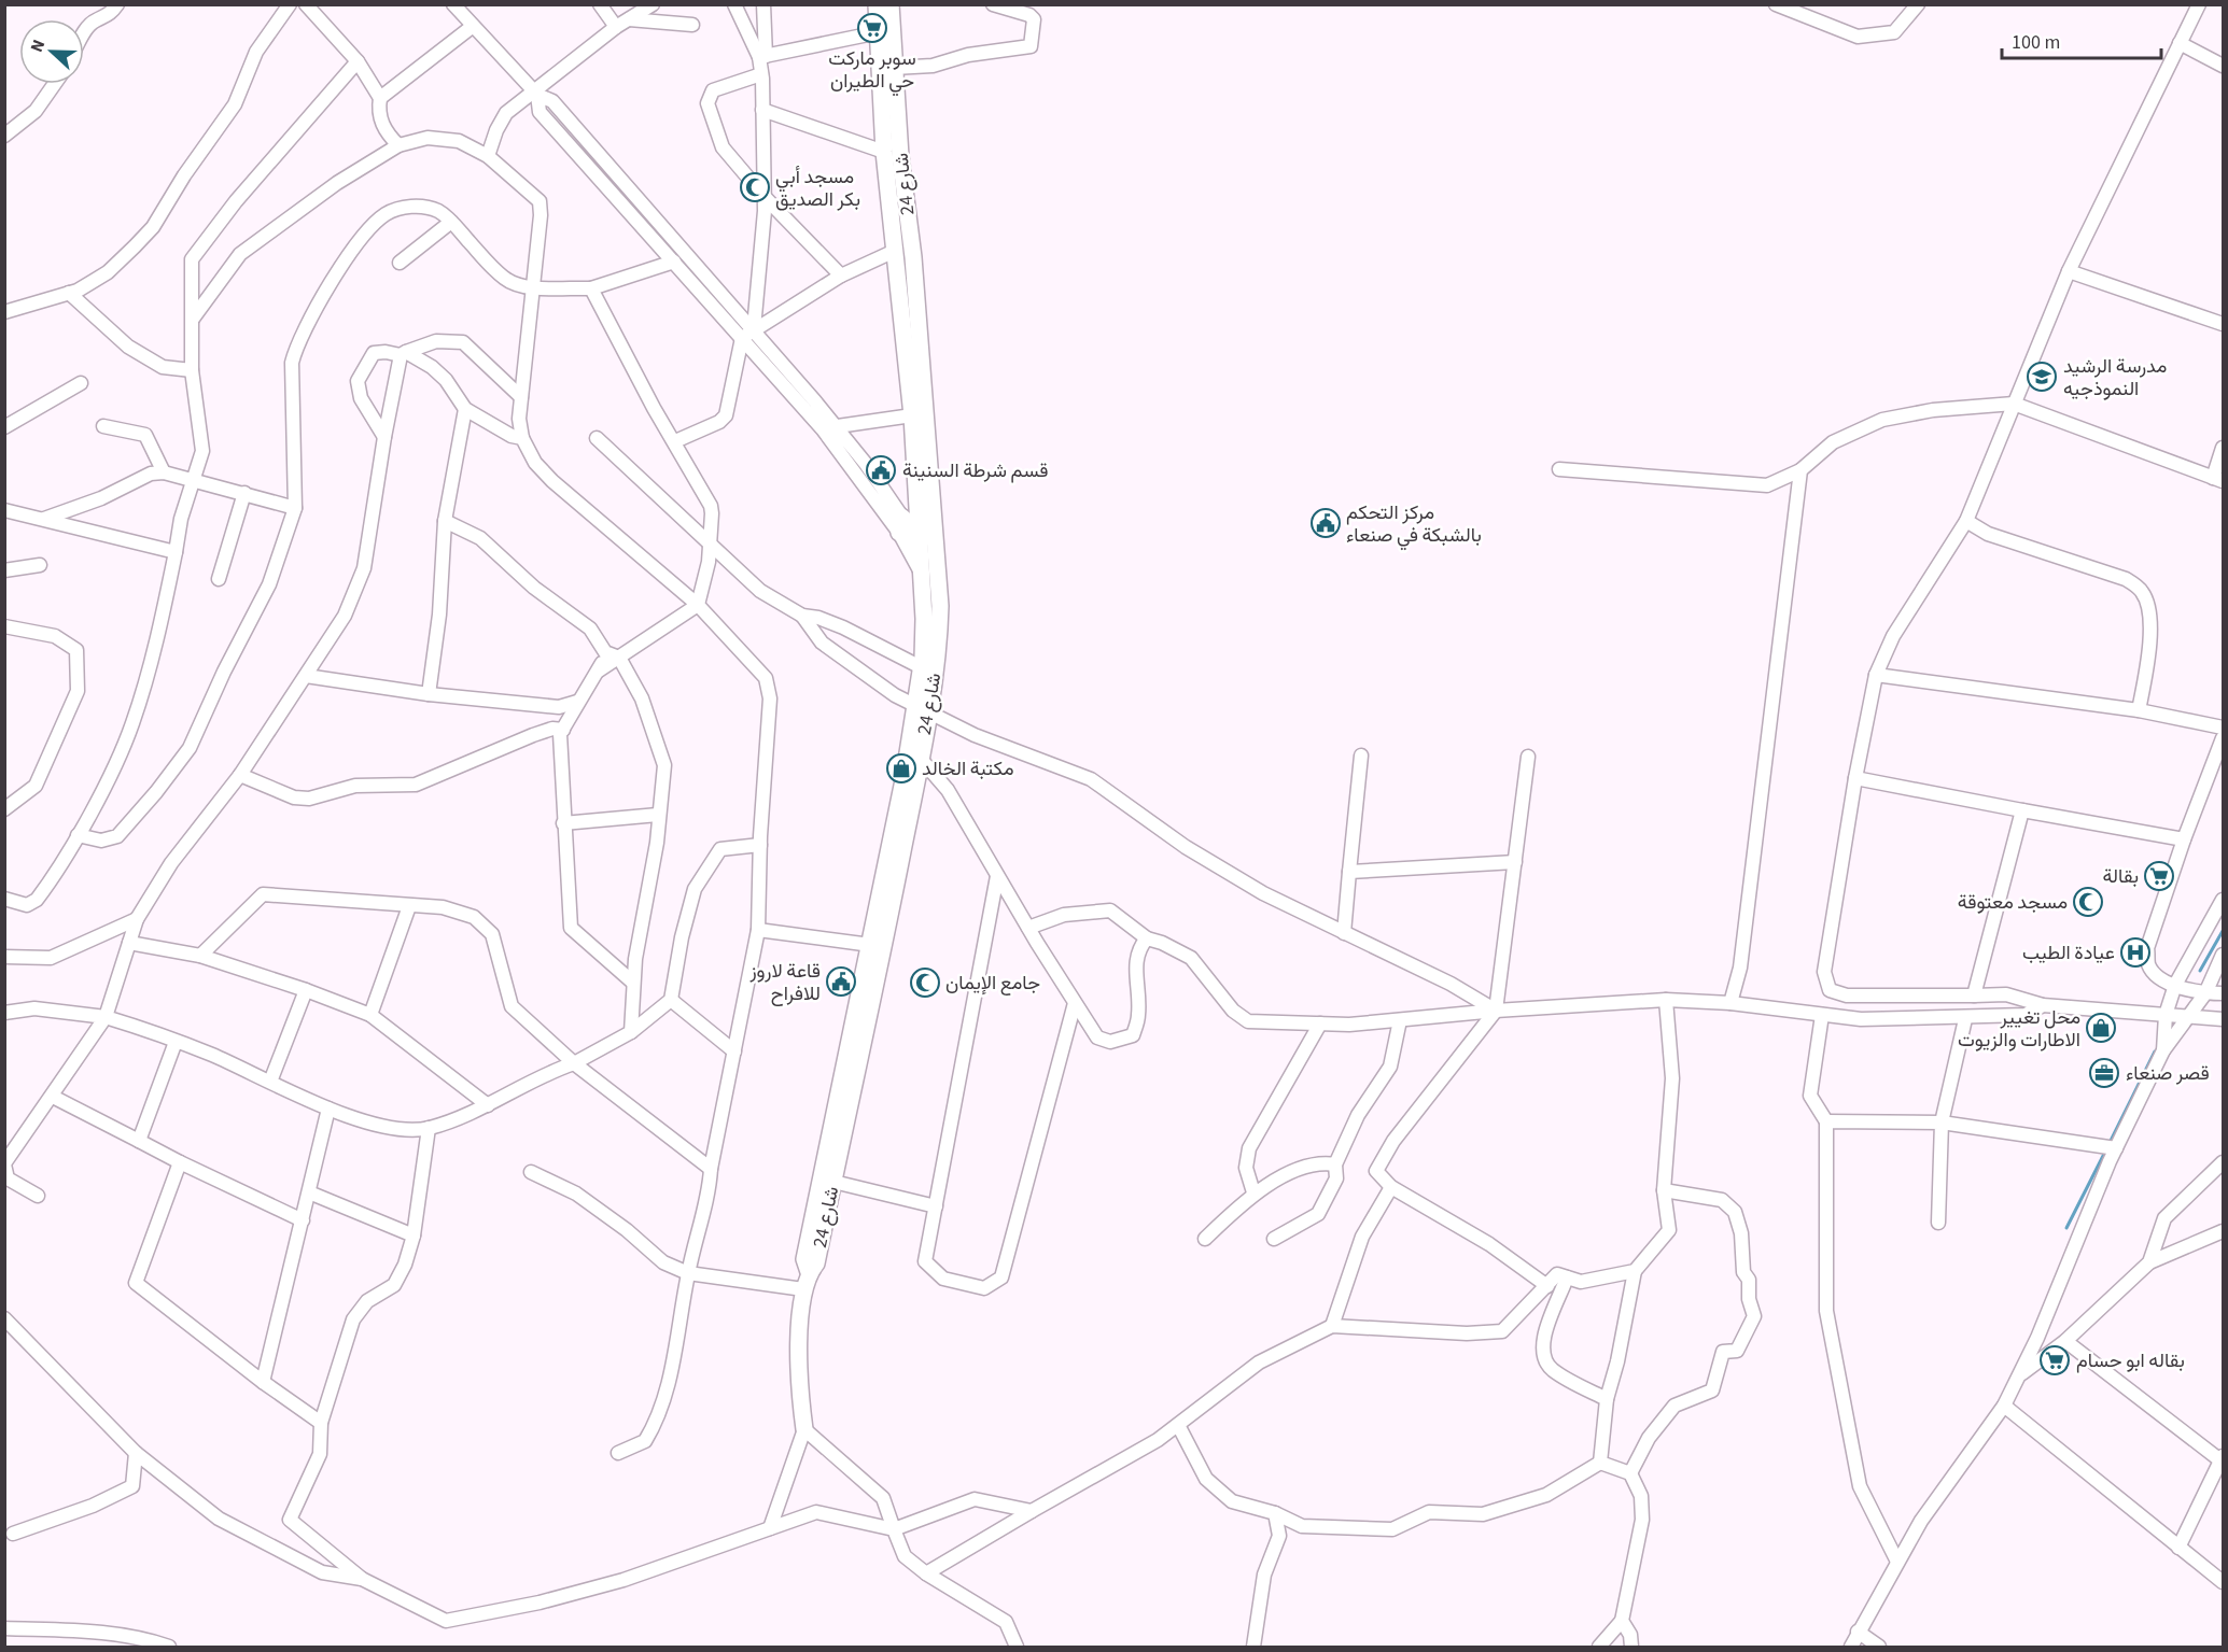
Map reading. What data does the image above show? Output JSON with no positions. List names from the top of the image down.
{
  "streets": {
    "street": ["شارع 24"]
  },
  "places": {
    "supermarket": ["سوبر ماركت حي الطيران", "بقالة", "بقاله ابو حسام"],
    "mosque": ["مسجد أبي بكر الصديق", "مسجد معتوقة", "جامع الإيمان"],
    "school or university": ["مدرسة الرشيد النموذجيه"],
    "public building": ["قسم شرطة السنينة", "مركز التحكم بالشبكة في صنعاء", "قاعة لاروز للافراح"],
    "shop": ["مكتبة الخالد", "محل تغيير الاطارات والزيوت"],
    "hospital": ["عيادة الطيب"],
    "office": ["قصر صنعاء"]
  },
  "scale_bar": "100 m",
  "north": "left"
}
